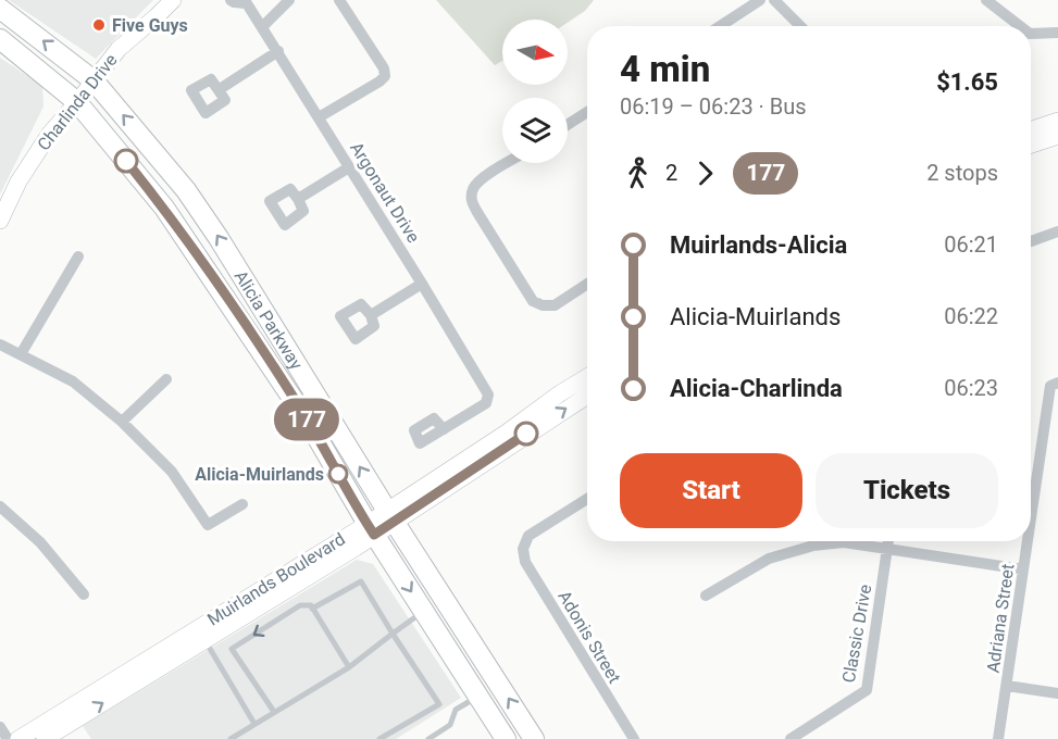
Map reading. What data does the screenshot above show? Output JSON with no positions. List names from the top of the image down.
{
  "streets": {
    "main road": ["Charlinda Drive", "Alicia Parkway", "Muirlands Boulevard"],
    "street": [
      "Argonaut Drive",
      "Adriana Street",
      "Classic Drive",
      "Adonis Street"
    ]
  },
  "crossings": [
    ["Charlinda Drive", "Alicia Parkway"],
    ["Alicia Parkway", "Muirlands Boulevard"]
  ],
  "places": ["Five Guys", "Alicia-Muirlands"],
  "lines": ["bus line 177"],
  "north": "right",
  "page": {
    "on_map": "177",
    "heading": ["4 min", "06:19 – 06:23 · Bus", "$1.65"],
    "legs": ["2", "177", "2 stops"],
    "list": [
      {
        "name": "Muirlands-Alicia",
        "value": "06:21"
      },
      {
        "name": "Alicia-Muirlands",
        "value": "06:22"
      },
      {
        "name": "Alicia-Charlinda",
        "value": "06:23"
      }
    ],
    "buttons": ["Start", "Tickets"]
  }
}
